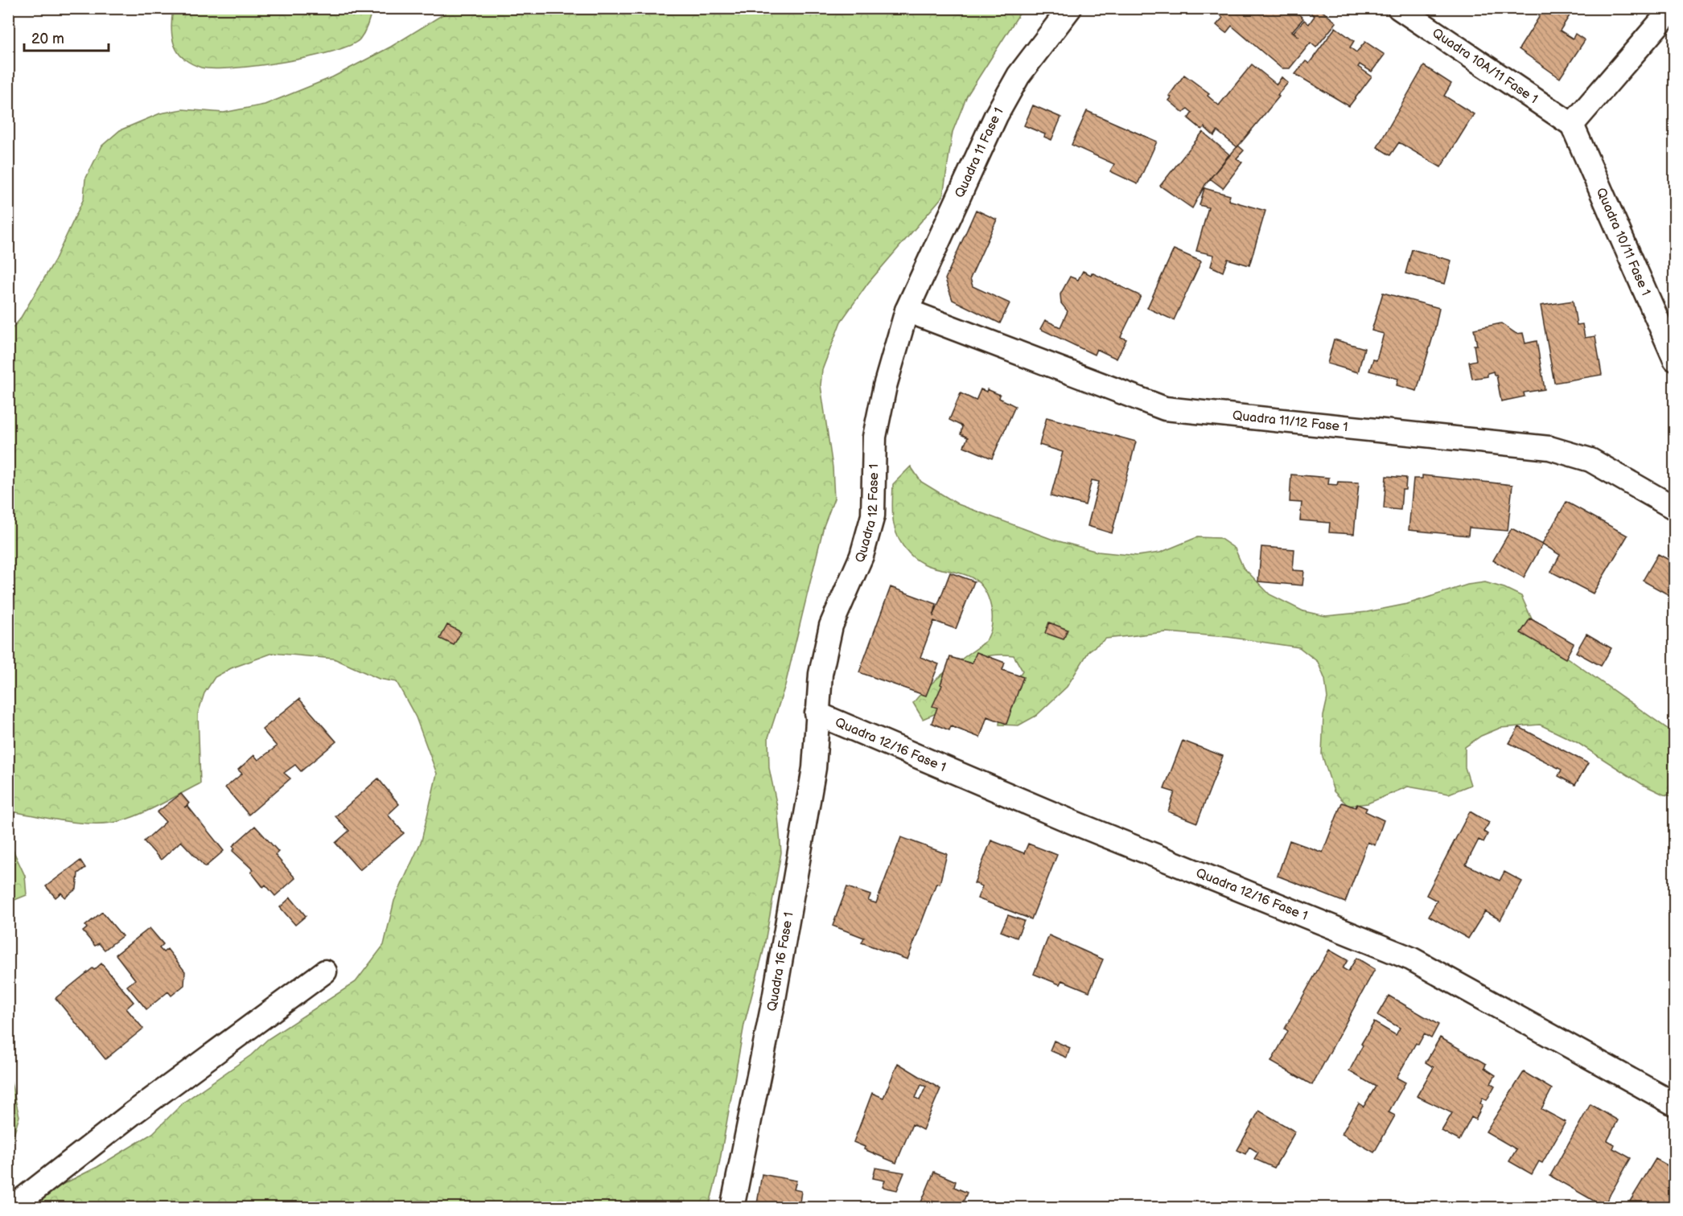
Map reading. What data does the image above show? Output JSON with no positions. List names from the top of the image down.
{
  "streets": {
    "street": [
      "Quadra 10A/11 Fase 1",
      "Quadra 11 Fase 1",
      "Quadra 10/11 Fase 1",
      "Quadra 11/12 Fase 1",
      "Quadra 12 Fase 1",
      "Quadra 12/16 Fase 1",
      "Quadra 16 Fase 1"
    ]
  },
  "crossings": [
    ["Quadra 10A/11 Fase 1", "Quadra 10/11 Fase 1"],
    ["Quadra 11 Fase 1", "Quadra 11/12 Fase 1"],
    ["Quadra 11 Fase 1", "Quadra 12 Fase 1"],
    ["Quadra 11/12 Fase 1", "Quadra 12 Fase 1"],
    ["Quadra 12 Fase 1", "Quadra 12/16 Fase 1"],
    ["Quadra 12 Fase 1", "Quadra 16 Fase 1"],
    ["Quadra 12/16 Fase 1", "Quadra 16 Fase 1"]
  ],
  "scale_bar": "20 m"
}
